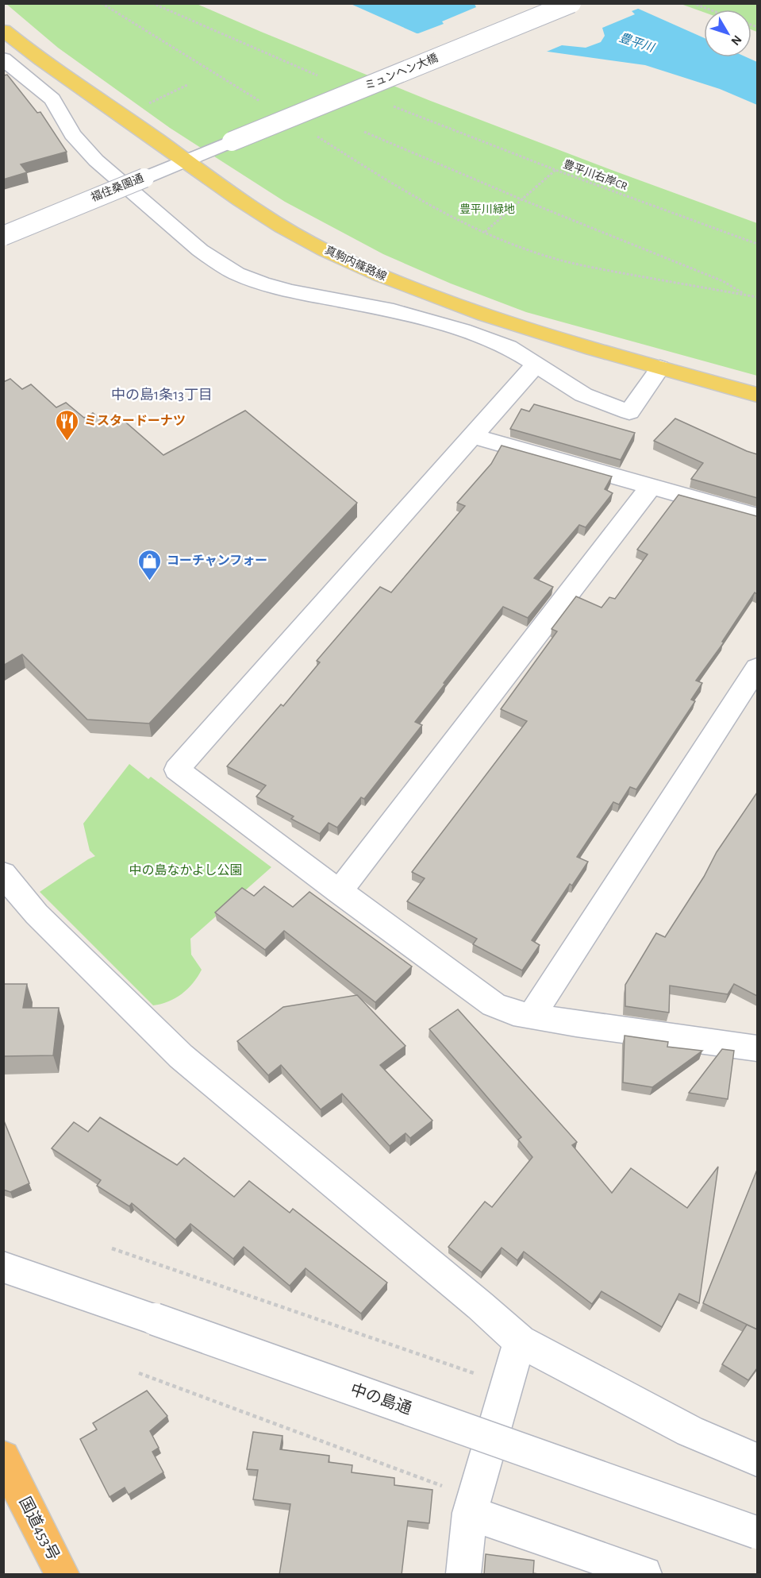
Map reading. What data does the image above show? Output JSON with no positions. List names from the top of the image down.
{
  "streets": {
    "highway": ["国道453号"],
    "main road": ["真駒内篠路線"],
    "street": ["ミュンヘン大橋", "福住桑園通", "中の島通"],
    "path": ["豊平川右岸CR"]
  },
  "crossings": [
    ["ミュンヘン大橋", "福住桑園通"],
    ["福住桑園通", "真駒内篠路線"]
  ],
  "districts": ["中の島1条13丁目"],
  "water": ["豊平川"],
  "parks": ["豊平川緑地", "中の島なかよし公園"],
  "places": {
    "restaurant": ["ミスタードーナツ"],
    "shop": ["コーチャンフォー"]
  },
  "north": "bottom right"
}
